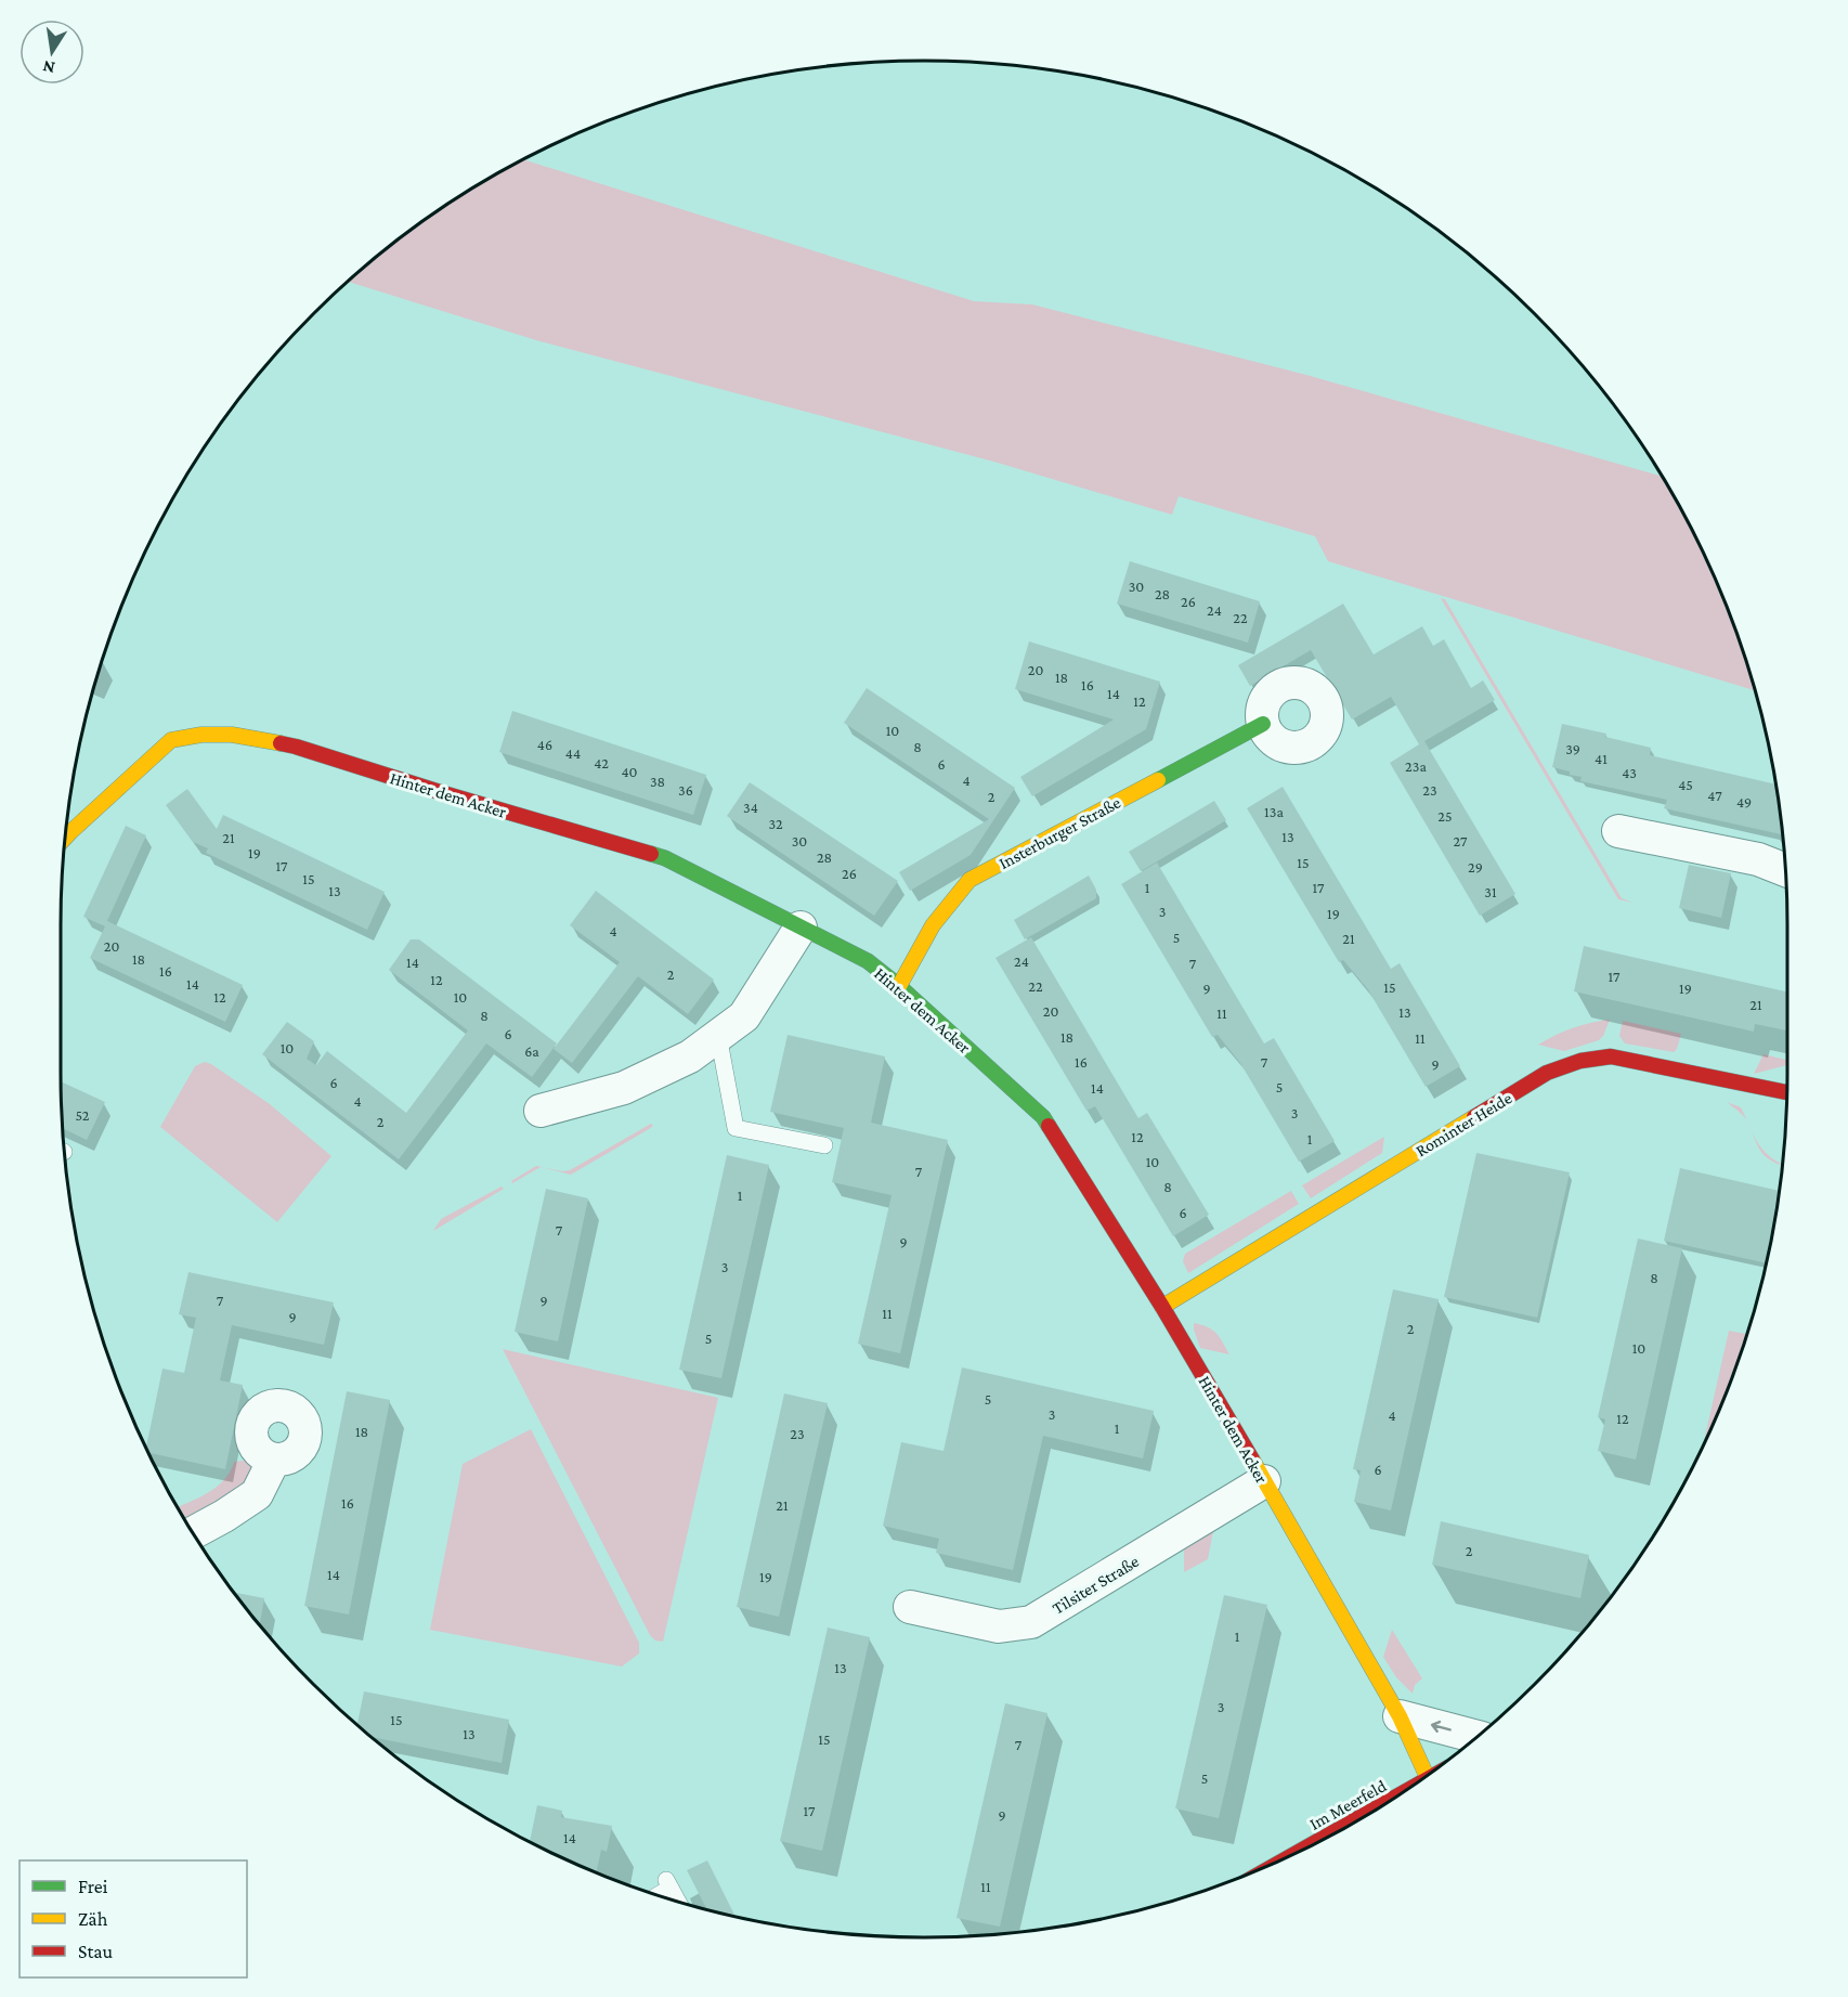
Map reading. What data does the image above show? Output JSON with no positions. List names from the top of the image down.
{
  "streets": {
    "street": [
      "Hinter dem Acker",
      "Insterburger Straße",
      "Rominter Heide",
      "Tilsiter Straße",
      "Im Meerfeld"
    ]
  },
  "crossings": [
    ["Hinter dem Acker", "Insterburger Straße"],
    ["Hinter dem Acker", "Rominter Heide"],
    ["Hinter dem Acker", "Tilsiter Straße"]
  ],
  "house_numbers": [
    "30",
    "28",
    "26",
    "24",
    "22",
    "20",
    "18",
    "16",
    "14",
    "12",
    "10",
    "46",
    "8",
    "39",
    "44",
    "41",
    "42",
    "6",
    "23a",
    "40",
    "43",
    "4",
    "38",
    "45",
    "36",
    "23",
    "47",
    "2",
    "49",
    "34",
    "13a",
    "25",
    "32",
    "13",
    "21",
    "30",
    "27",
    "19",
    "28",
    "15",
    "17",
    "29",
    "26",
    "15",
    "1",
    "17",
    "13",
    "31",
    "3",
    "19",
    "4",
    "5",
    "21",
    "20",
    "18",
    "24",
    "14",
    "7",
    "16",
    "2",
    "17",
    "12",
    "14",
    "22",
    "15",
    "9",
    "19",
    "12",
    "10",
    "21",
    "20",
    "13",
    "11",
    "8",
    "6",
    "18",
    "11",
    "10",
    "6a",
    "16",
    "7",
    "9",
    "6",
    "5",
    "14",
    "4",
    "3",
    "52",
    "2",
    "12",
    "1",
    "10",
    "7",
    "8",
    "1",
    "6",
    "7",
    "9",
    "3",
    "8",
    "7",
    "9",
    "11",
    "9",
    "2",
    "5",
    "10",
    "5",
    "3",
    "4",
    "12",
    "1",
    "18",
    "23",
    "6",
    "16",
    "21",
    "2",
    "14",
    "19",
    "1",
    "13",
    "3",
    "15",
    "13",
    "15",
    "7",
    "5",
    "17",
    "9",
    "14",
    "11"
  ],
  "legend": ["Frei", "Zäh", "Stau"],
  "north": "bottom"
}
